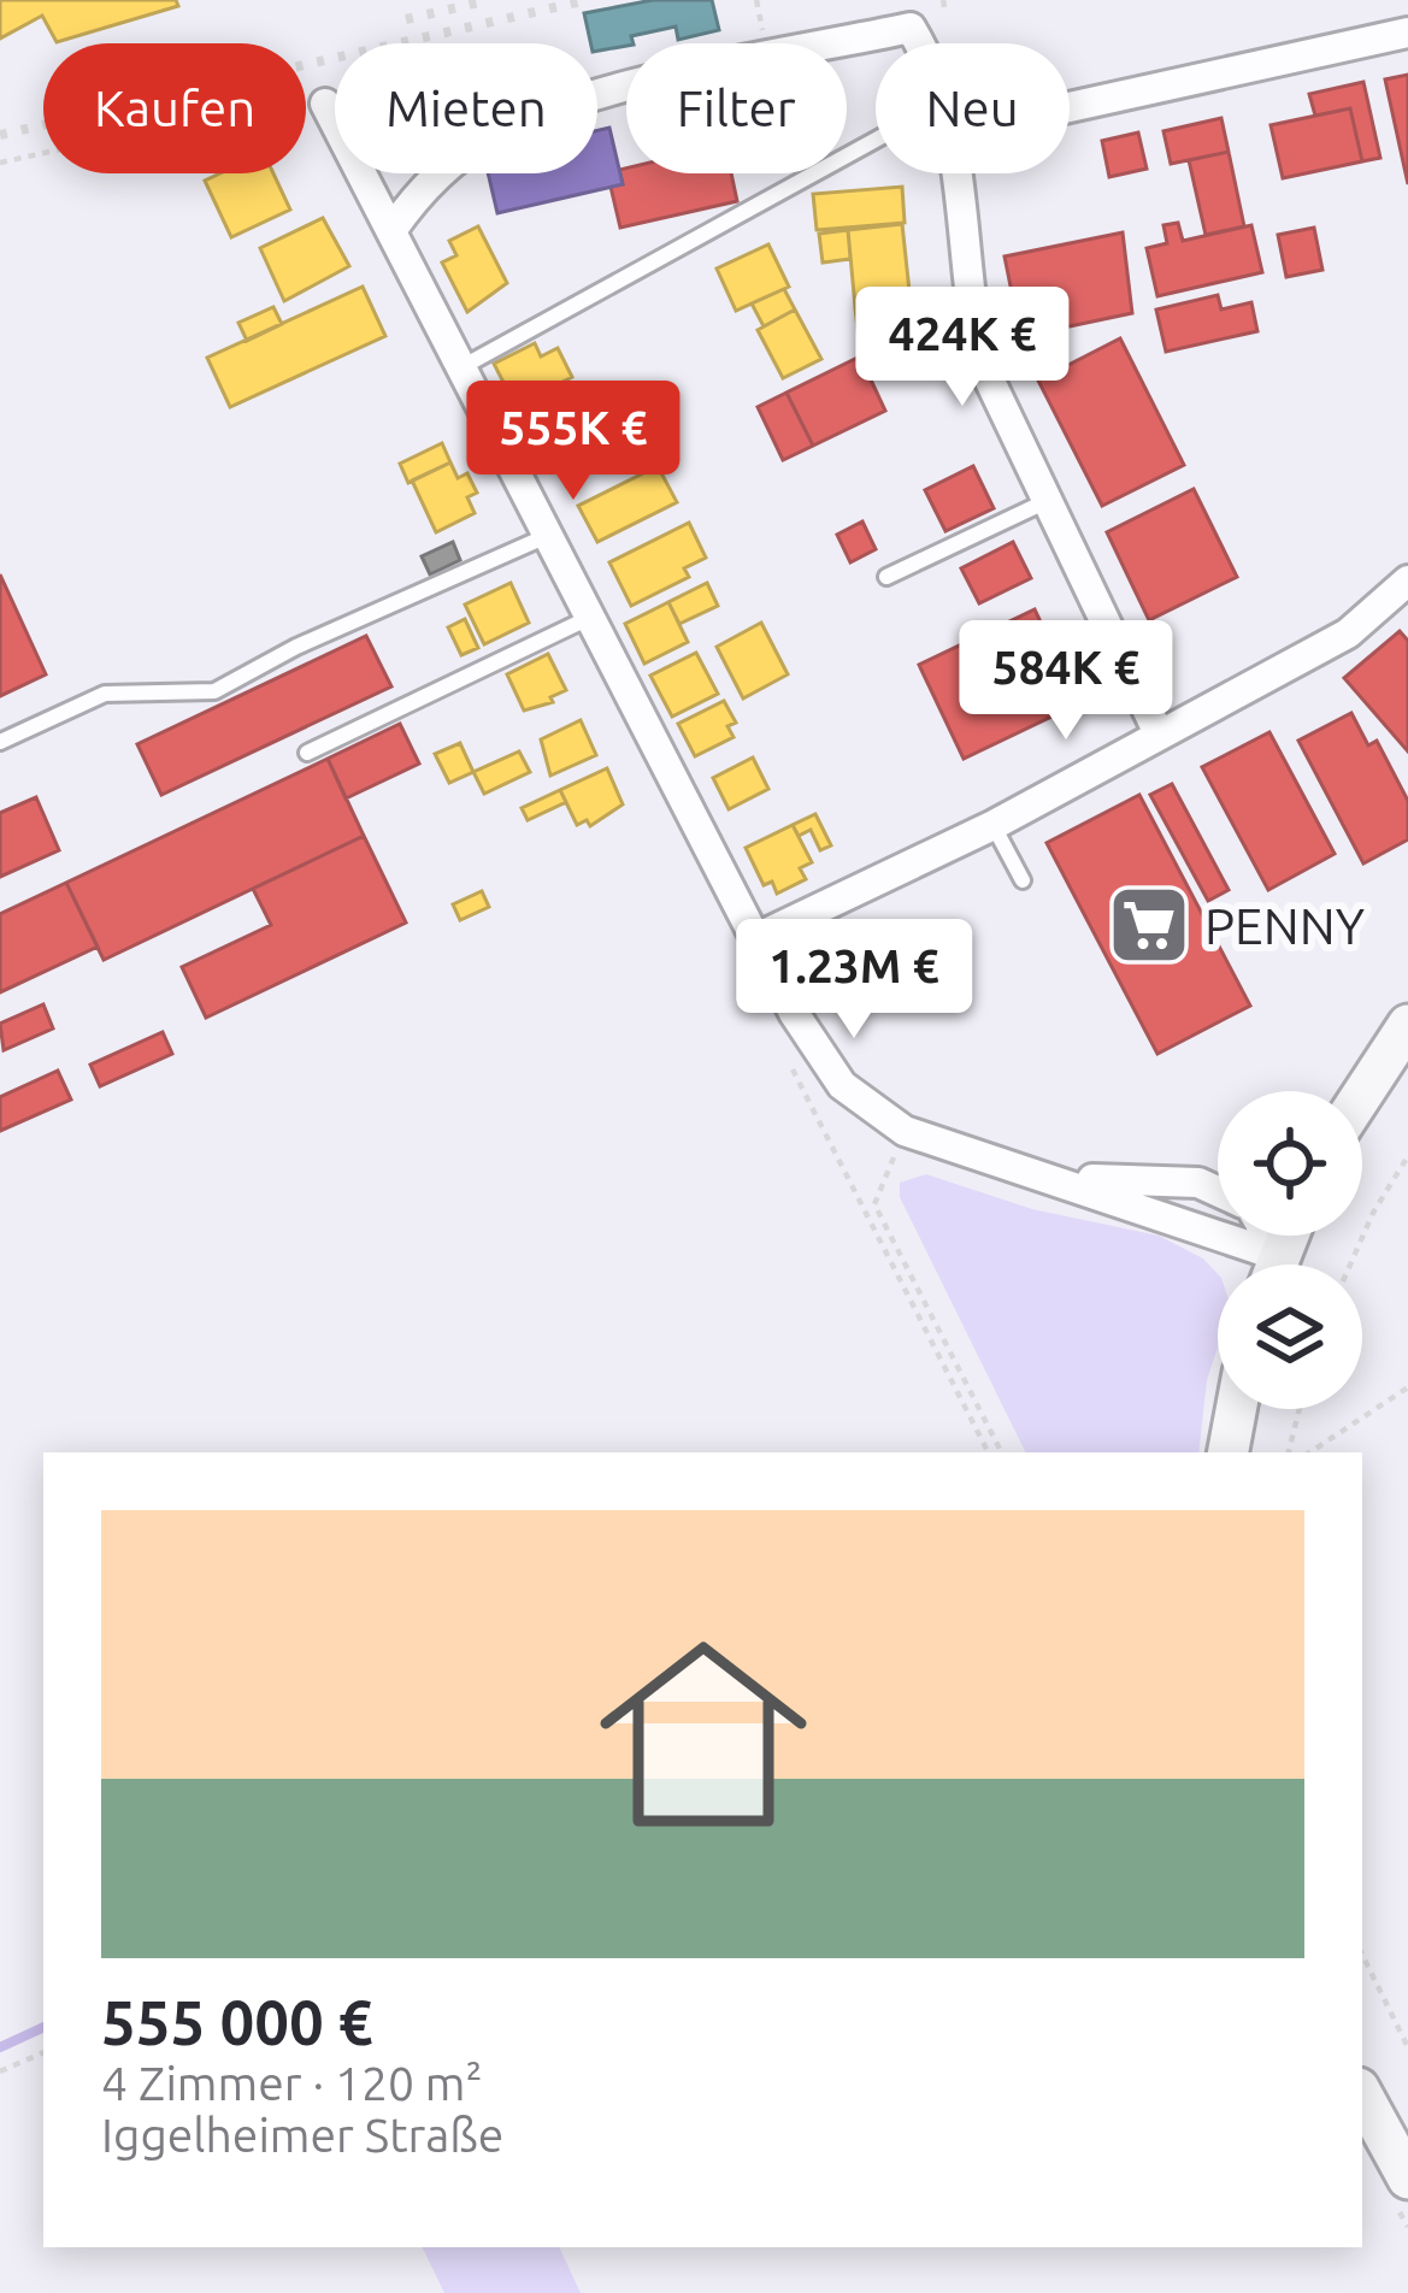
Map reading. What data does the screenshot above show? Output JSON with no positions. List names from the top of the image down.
{
  "places": {
    "supermarket": ["PENNY"]
  },
  "page": {
    "chip": [
      "Kaufen",
      "Mieten",
      "Filter",
      "Neu"
    ],
    "price": [
      "424K €",
      "555K €",
      "584K €",
      "1.23M €"
    ],
    "list": [
      {
        "name": "555 000 €",
        "note": "4 Zimmer · 120 m² · Iggelheimer Straße"
      }
    ]
  }
}
